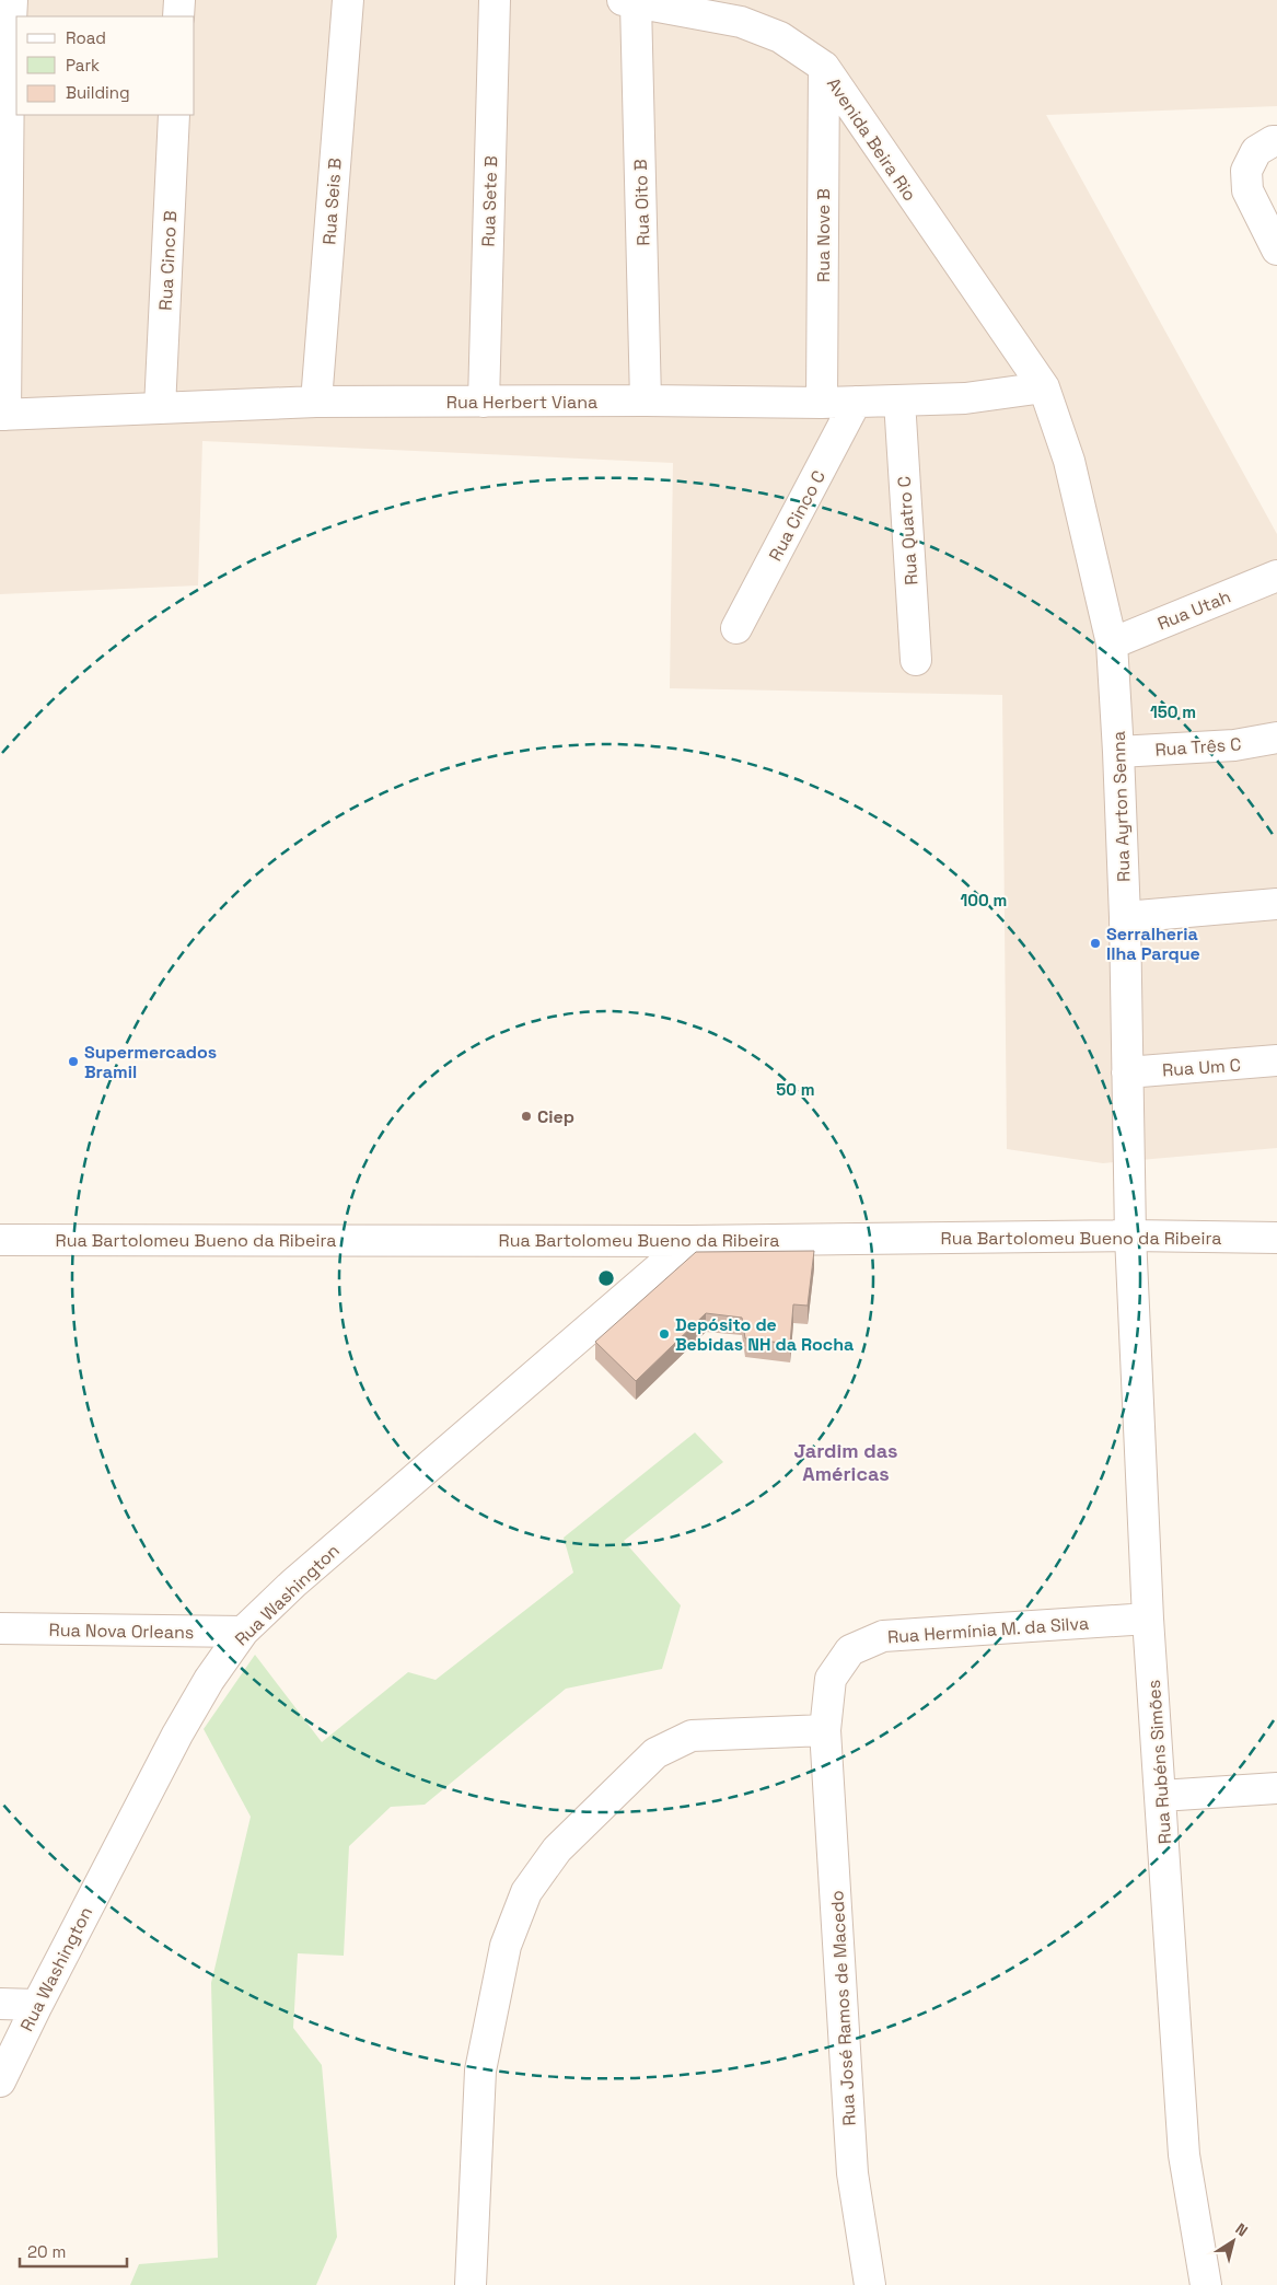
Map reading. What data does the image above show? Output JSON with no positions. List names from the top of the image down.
{
  "streets": {
    "street": [
      "Avenida Beira Rio",
      "Rua Seis B",
      "Rua Sete B",
      "Rua Oito B",
      "Rua Nove B",
      "Rua Cinco B",
      "Rua Herbert Viana",
      "Rua Cinco C",
      "Rua Quatro C",
      "Rua Utah",
      "Rua Três C",
      "Rua Ayrton Senna",
      "Rua Um C",
      "Rua Bartolomeu Bueno da Ribeira",
      "Rua Washington",
      "Rua Hermínia M. da Silva",
      "Rua Nova Orleans",
      "Rua Rubéns Simões",
      "Rua José Ramos de Macedo"
    ]
  },
  "crossings": [
    ["Avenida Beira Rio", "Rua Oito B"],
    ["Avenida Beira Rio", "Rua Nove B"],
    ["Avenida Beira Rio", "Rua Herbert Viana"],
    ["Avenida Beira Rio", "Rua Ayrton Senna"],
    ["Rua Seis B", "Rua Herbert Viana"],
    ["Rua Sete B", "Rua Herbert Viana"],
    ["Rua Oito B", "Rua Herbert Viana"],
    ["Rua Nove B", "Rua Herbert Viana"],
    ["Rua Cinco B", "Rua Herbert Viana"],
    ["Rua Herbert Viana", "Rua Cinco C"],
    ["Rua Herbert Viana", "Rua Quatro C"],
    ["Rua Herbert Viana", "Rua Ayrton Senna"],
    ["Rua Utah", "Rua Ayrton Senna"],
    ["Rua Três C", "Rua Ayrton Senna"],
    ["Rua Ayrton Senna", "Rua Um C"],
    ["Rua Ayrton Senna", "Rua Bartolomeu Bueno da Ribeira"],
    ["Rua Ayrton Senna", "Rua Rubéns Simões"],
    ["Rua Bartolomeu Bueno da Ribeira", "Rua Washington"],
    ["Rua Bartolomeu Bueno da Ribeira", "Rua Rubéns Simões"],
    ["Rua Washington", "Rua Nova Orleans"],
    ["Rua Hermínia M. da Silva", "Rua Rubéns Simões"],
    ["Rua Hermínia M. da Silva", "Rua José Ramos de Macedo"]
  ],
  "districts": ["Jardim das Américas"],
  "places": [
    "Serralheria Ilha Parque",
    "Supermercados Bramil",
    "Ciep",
    "Depósito de Bebidas NH da Rocha"
  ],
  "legend": ["Road", "Park", "Building"],
  "scale_bar": "20 m",
  "north": "top right",
  "rings": ["150 m", "100 m", "50 m"]
}
